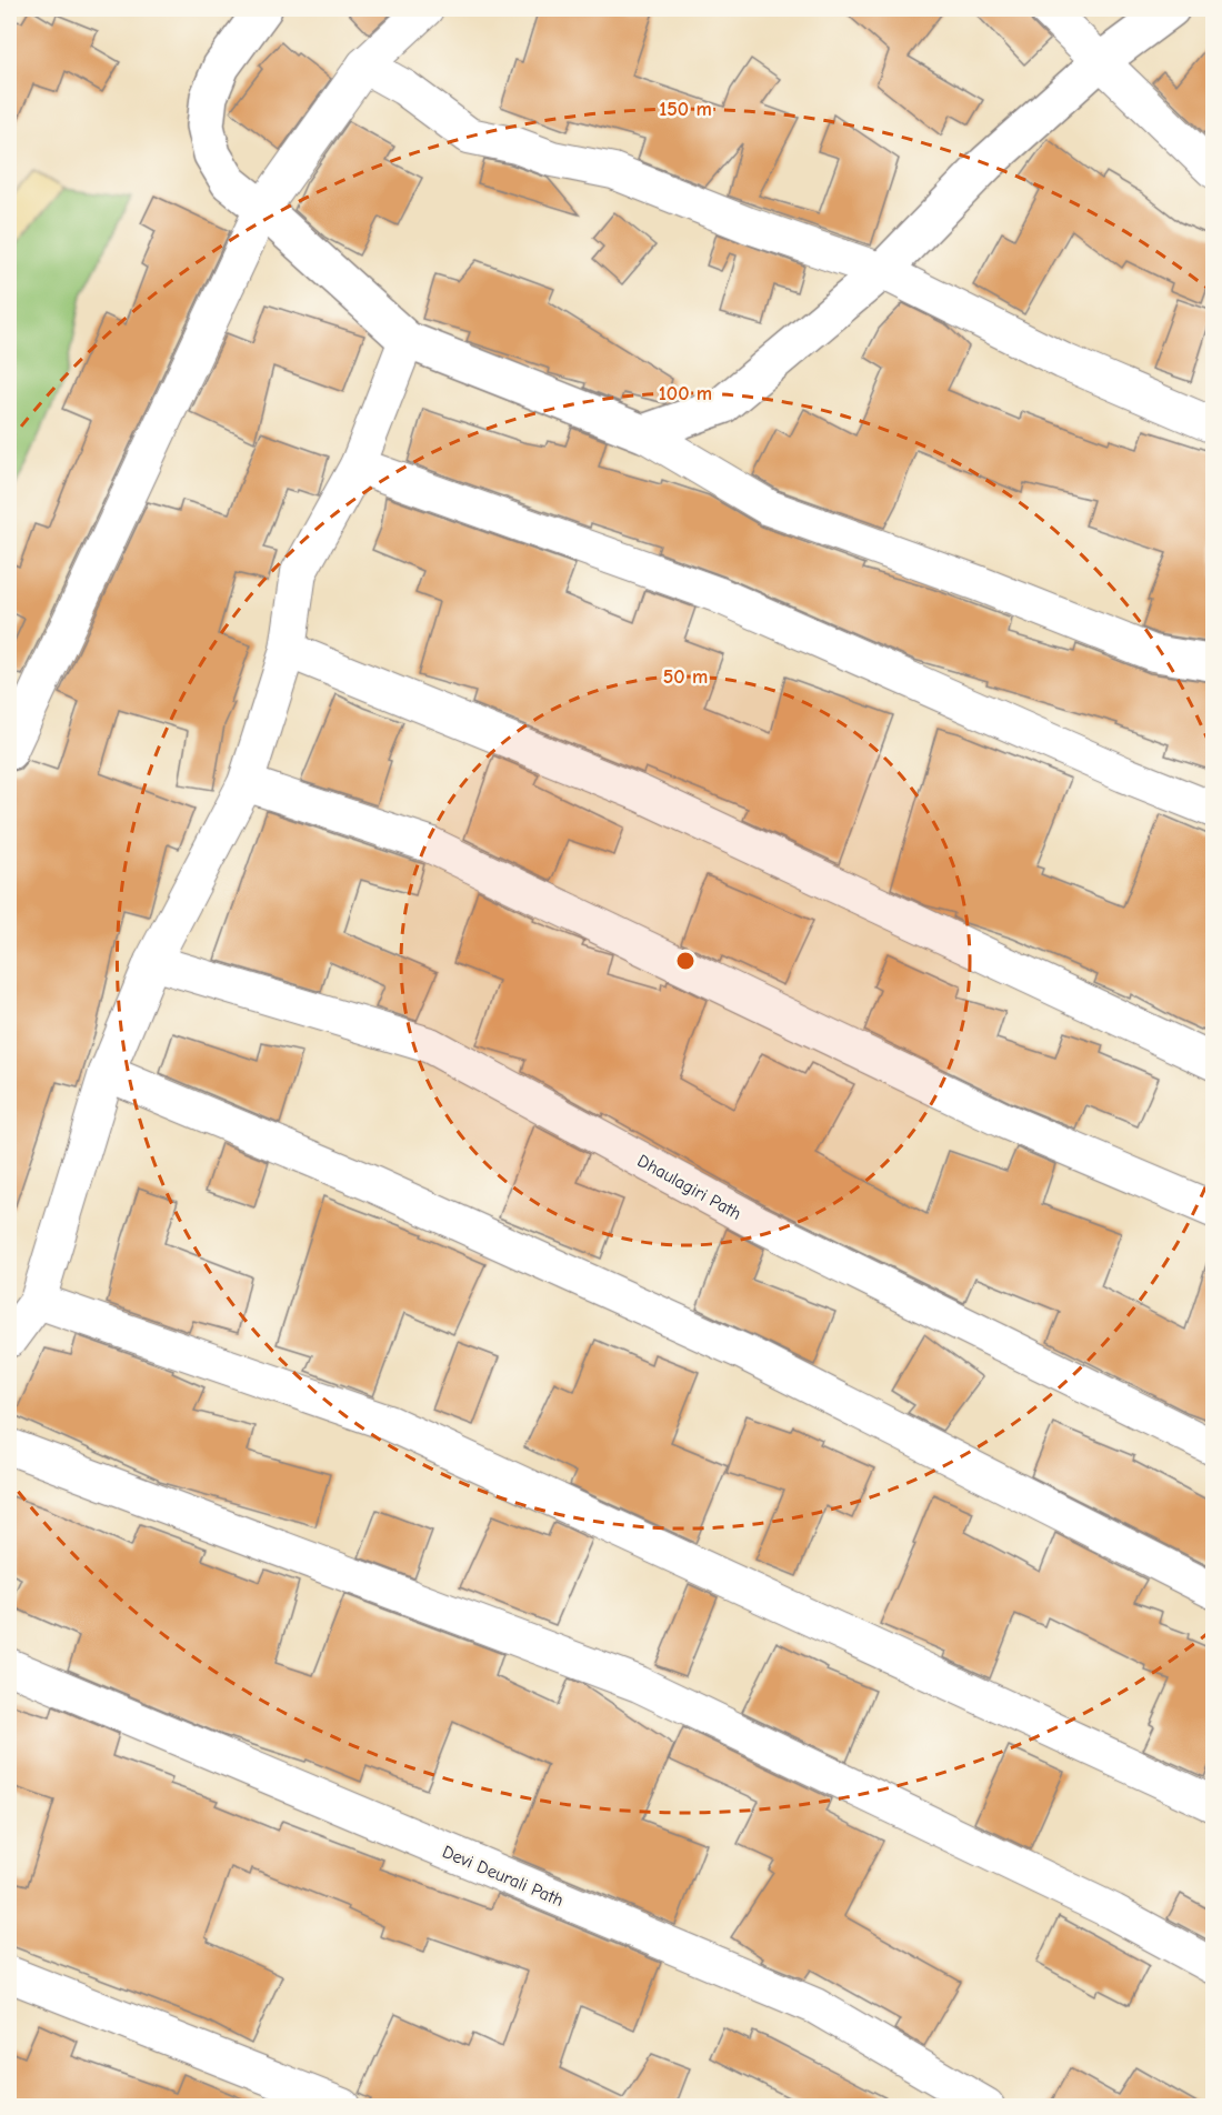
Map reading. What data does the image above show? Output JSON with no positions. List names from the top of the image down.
{
  "streets": {
    "street": ["Dhaulagiri Path", "Devi Deurali Path"]
  },
  "rings": ["150 m", "100 m", "50 m"]
}
